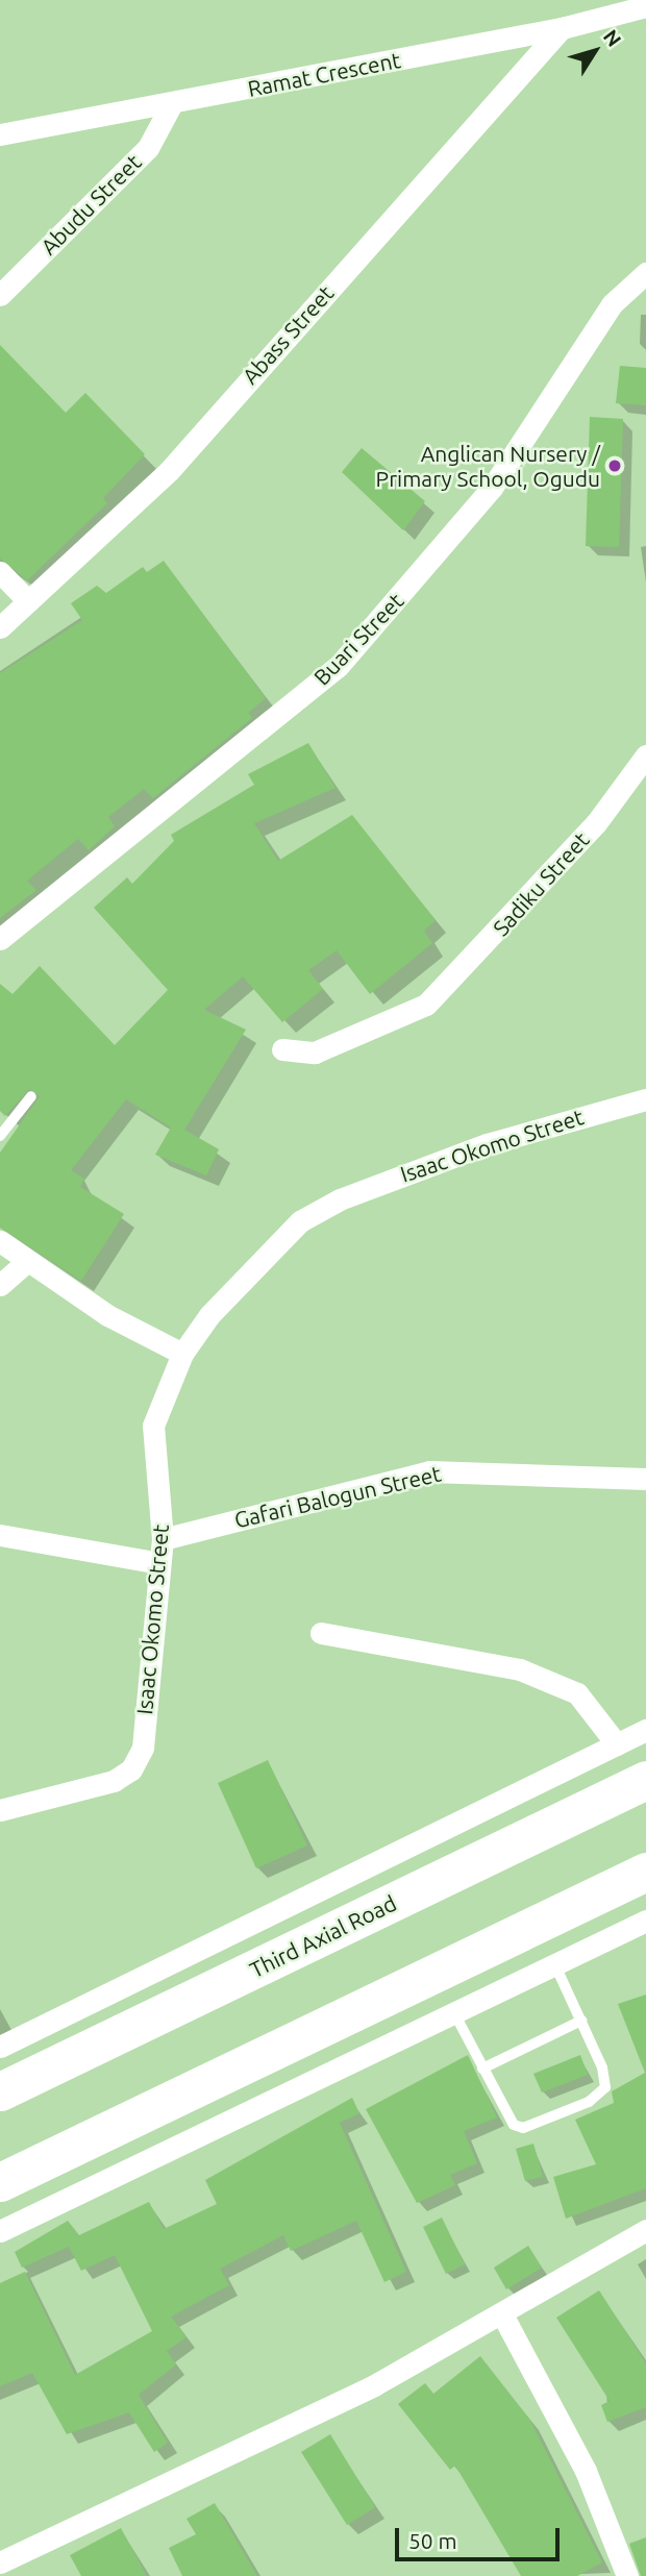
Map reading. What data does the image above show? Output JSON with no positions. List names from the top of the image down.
{
  "streets": {
    "highway": ["Third Axial Road"],
    "street": [
      "Ramat Crescent",
      "Abudu Street",
      "Abass Street",
      "Buari Street",
      "Sadiku Street",
      "Isaac Okomo Street",
      "Gafari Balogun Street"
    ]
  },
  "crossings": [
    ["Ramat Crescent", "Abudu Street"],
    ["Ramat Crescent", "Abass Street"],
    ["Isaac Okomo Street", "Gafari Balogun Street"]
  ],
  "places": ["Anglican Nursery / Primary School, Ogudu"],
  "scale_bar": "50 m",
  "north": "top right"
}
